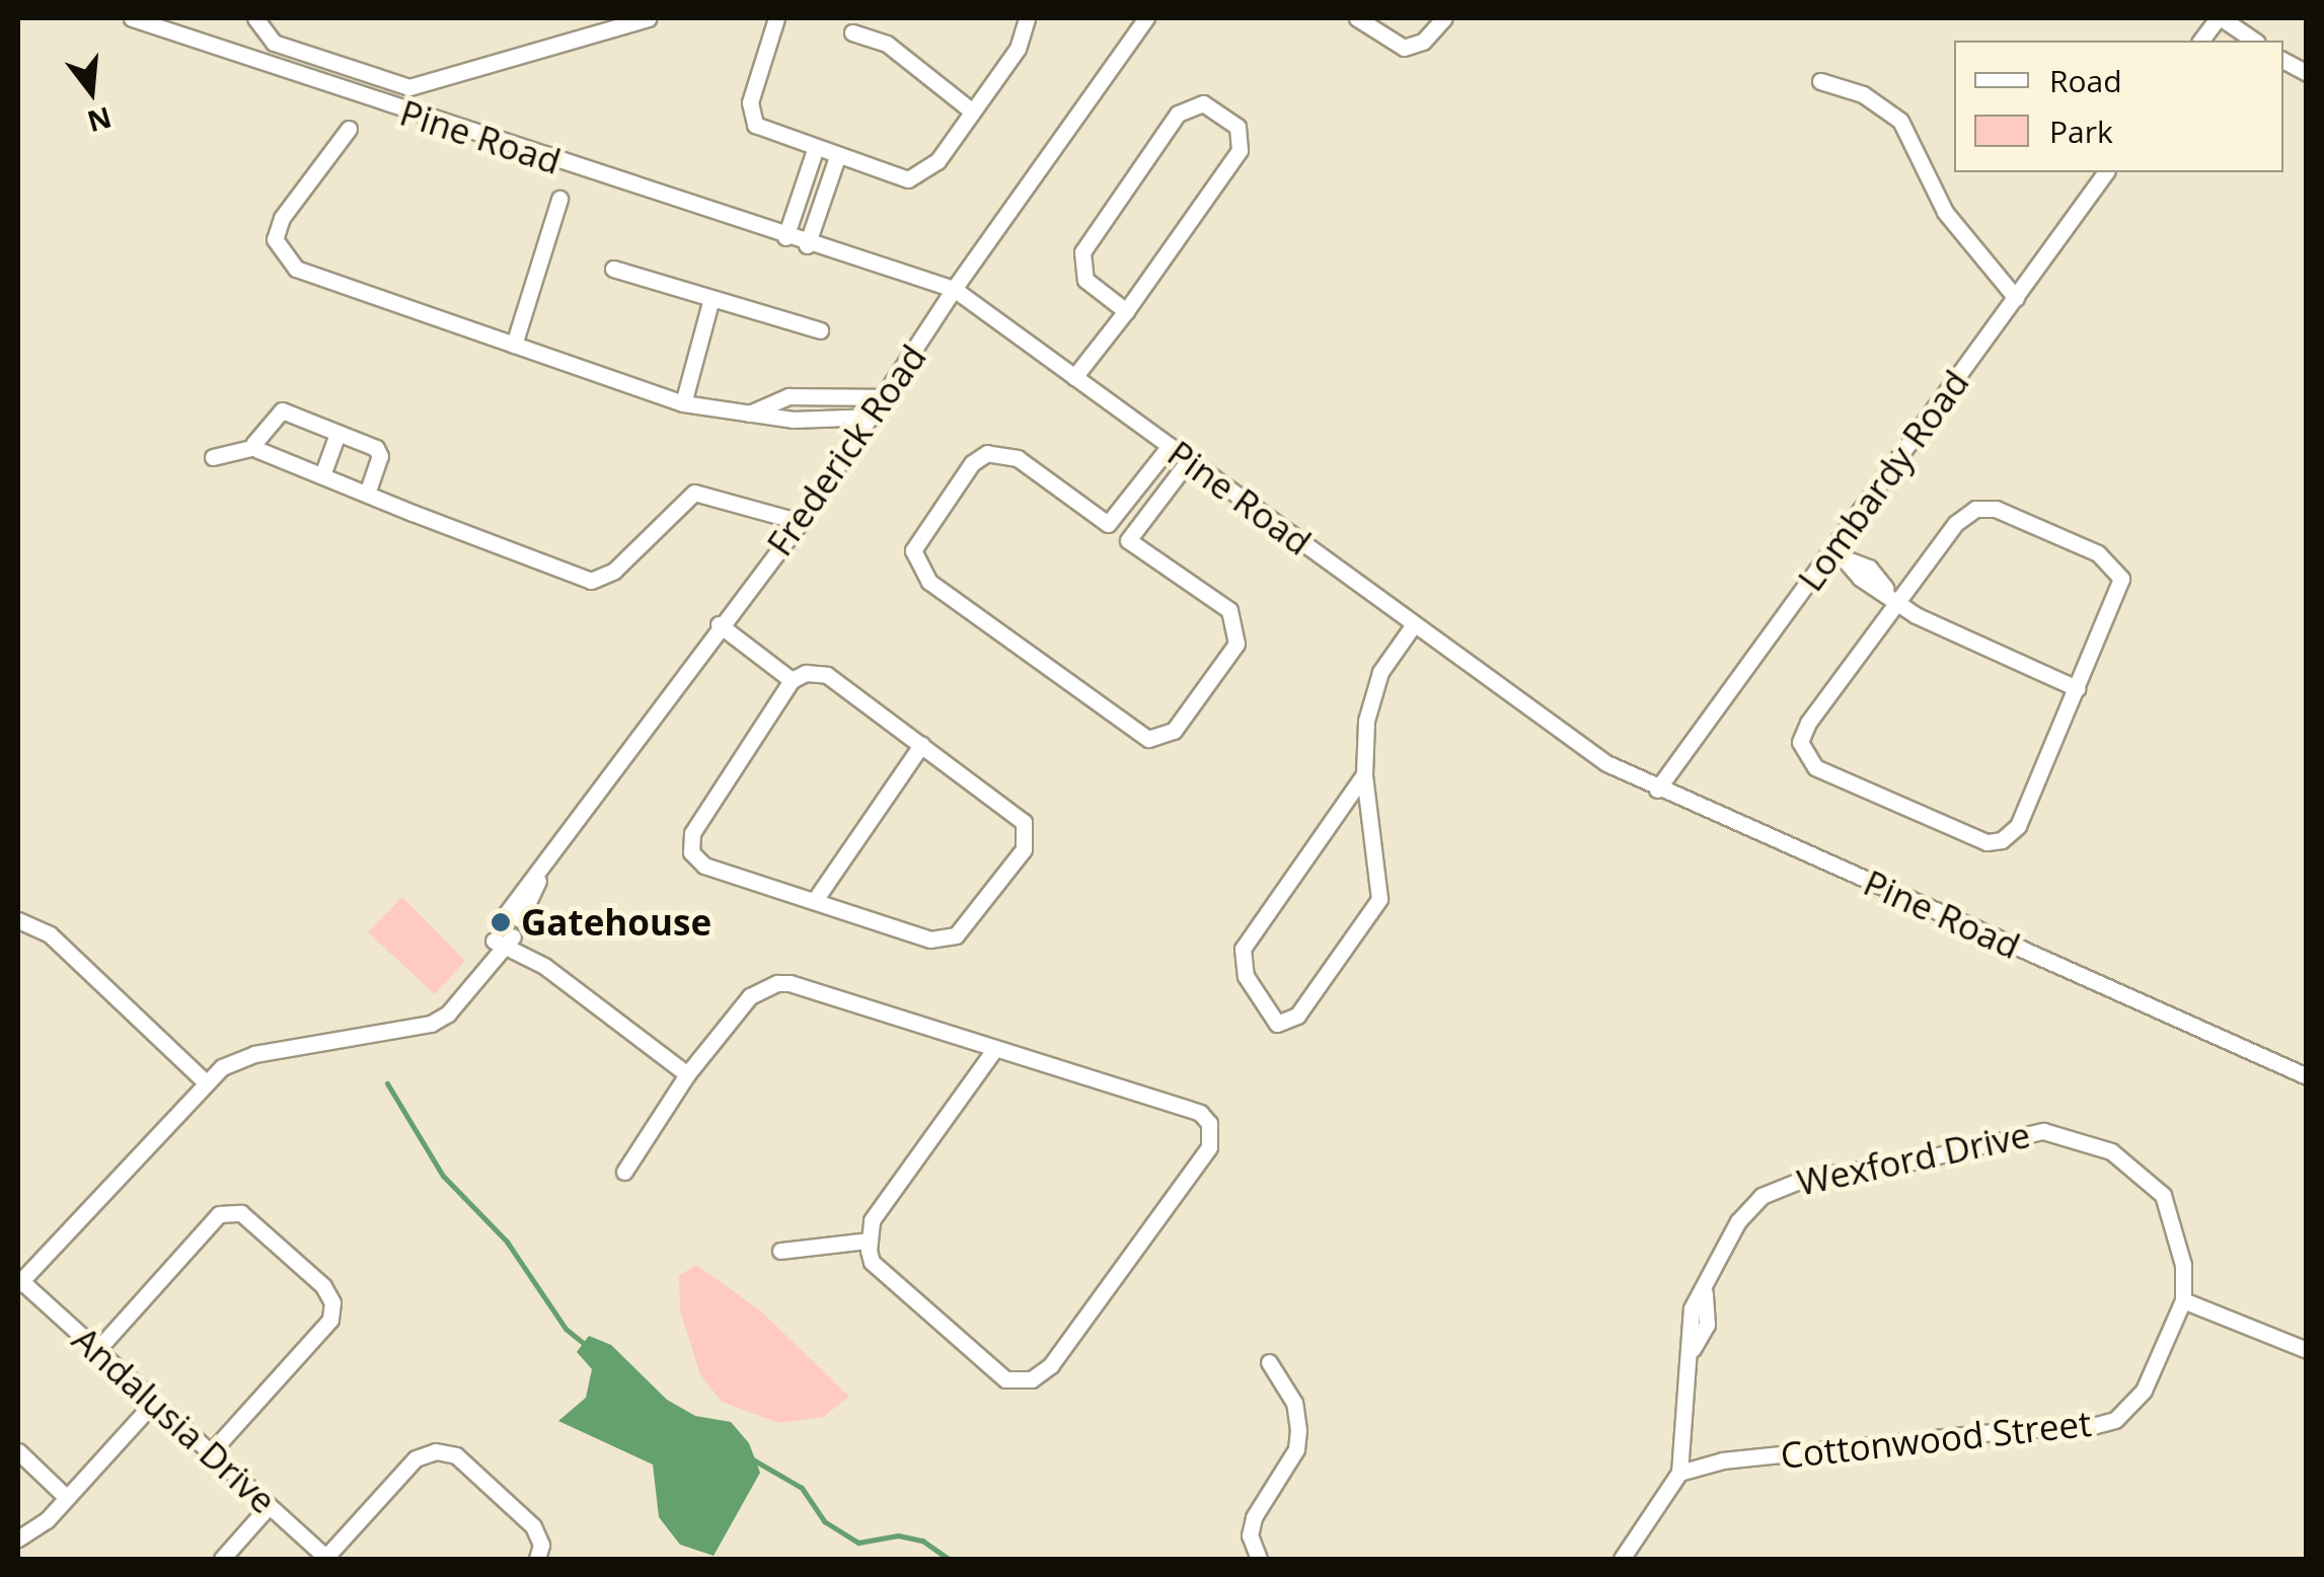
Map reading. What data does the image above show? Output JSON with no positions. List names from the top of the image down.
{
  "streets": {
    "street": [
      "Pine Road",
      "Frederick Road",
      "Lombardy Road",
      "Wexford Drive",
      "Andalusia Drive",
      "Cottonwood Street"
    ]
  },
  "crossings": [
    ["Pine Road", "Frederick Road"],
    ["Pine Road", "Lombardy Road"],
    ["Wexford Drive", "Cottonwood Street"]
  ],
  "places": ["Gatehouse"],
  "legend": ["Road", "Park"],
  "north": "bottom"
}
